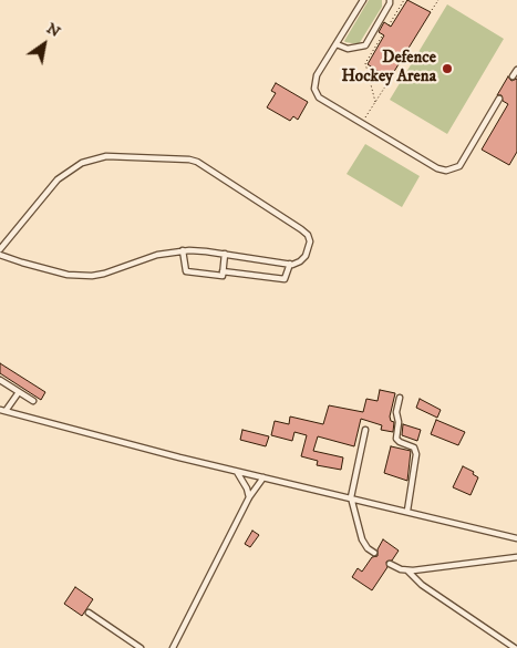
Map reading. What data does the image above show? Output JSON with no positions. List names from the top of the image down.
{
  "places": ["Defence Hockey Arena"],
  "north": "top right"
}
